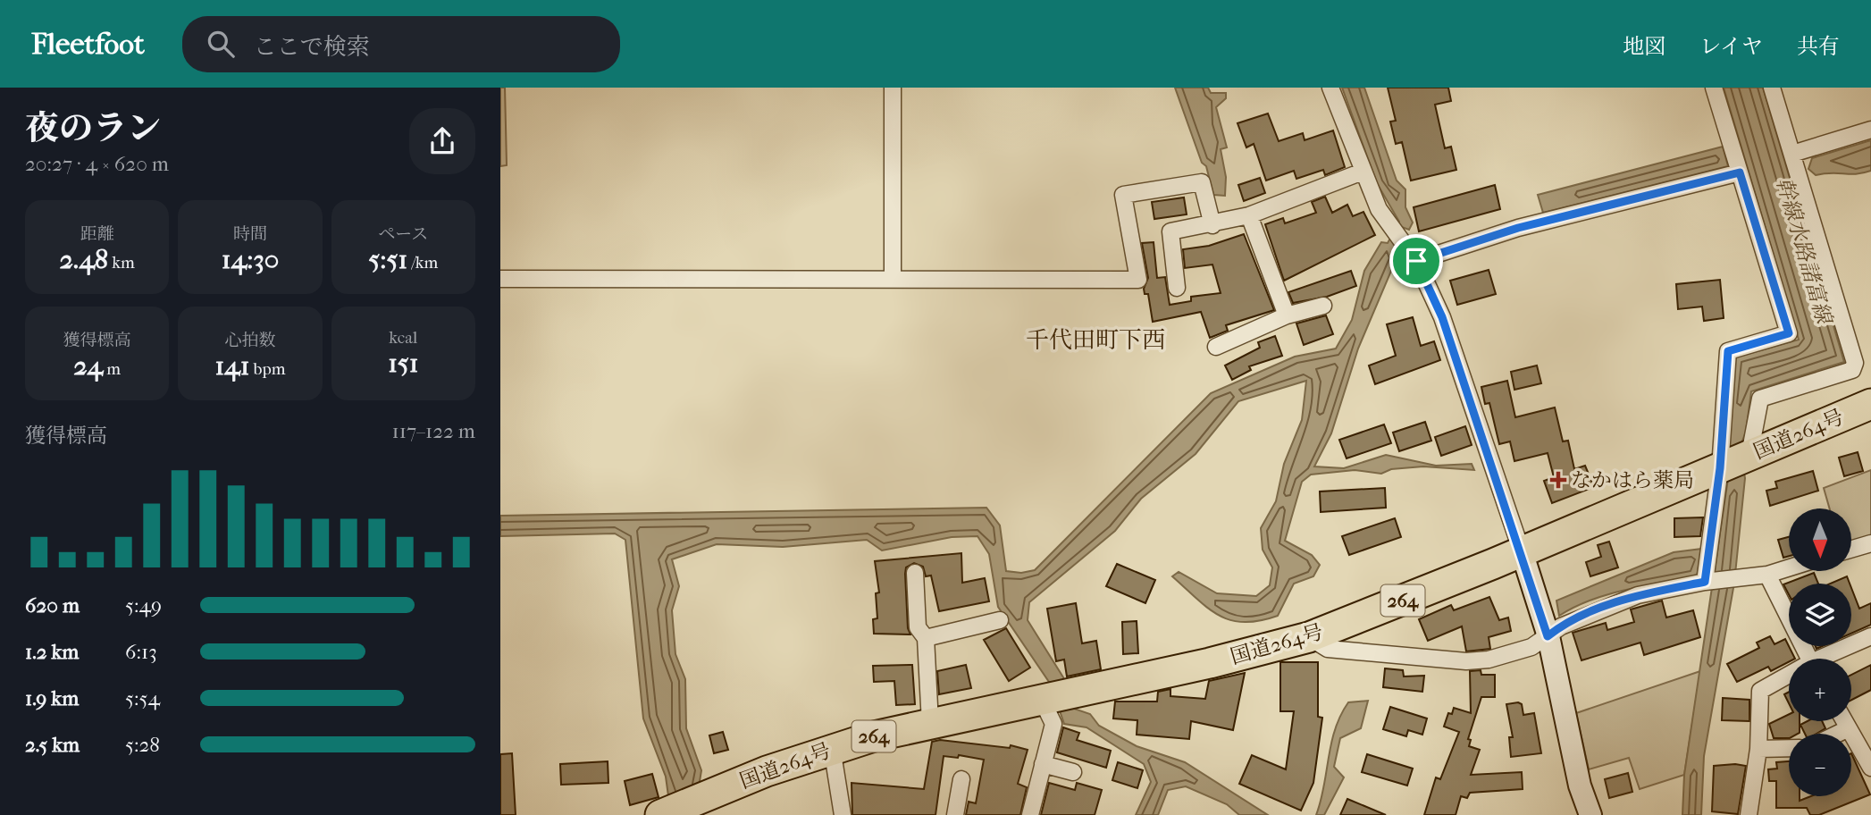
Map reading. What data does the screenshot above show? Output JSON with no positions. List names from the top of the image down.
{
  "streets": {
    "highway": ["国道264号", "264"]
  },
  "districts": ["千代田町下西"],
  "water": ["幹線水路諸富線"],
  "places": {
    "health": ["なかはら薬局"]
  },
  "north": "bottom",
  "page": {
    "header": "Fleetfoot",
    "search": "ここで検索",
    "nav": ["地図", "レイヤ", "共有"],
    "heading": ["夜のラン", "20:27 · 4 × 620 m"],
    "stats": [
      ["距離", "2.48 km"],
      ["時間", "14:30"],
      ["ペース", "5:51 /km"],
      ["獲得標高", "24 m"],
      ["心拍数", "141 bpm"],
      ["kcal", "151"]
    ],
    "chart": ["獲得標高", "117–122 m"],
    "map_buttons": ["+", "−"],
    "list": [
      {
        "name": "620 m",
        "note": "5:49"
      },
      {
        "name": "1.2 km",
        "note": "6:13"
      },
      {
        "name": "1.9 km",
        "note": "5:54"
      },
      {
        "name": "2.5 km",
        "note": "5:28"
      }
    ]
  }
}
